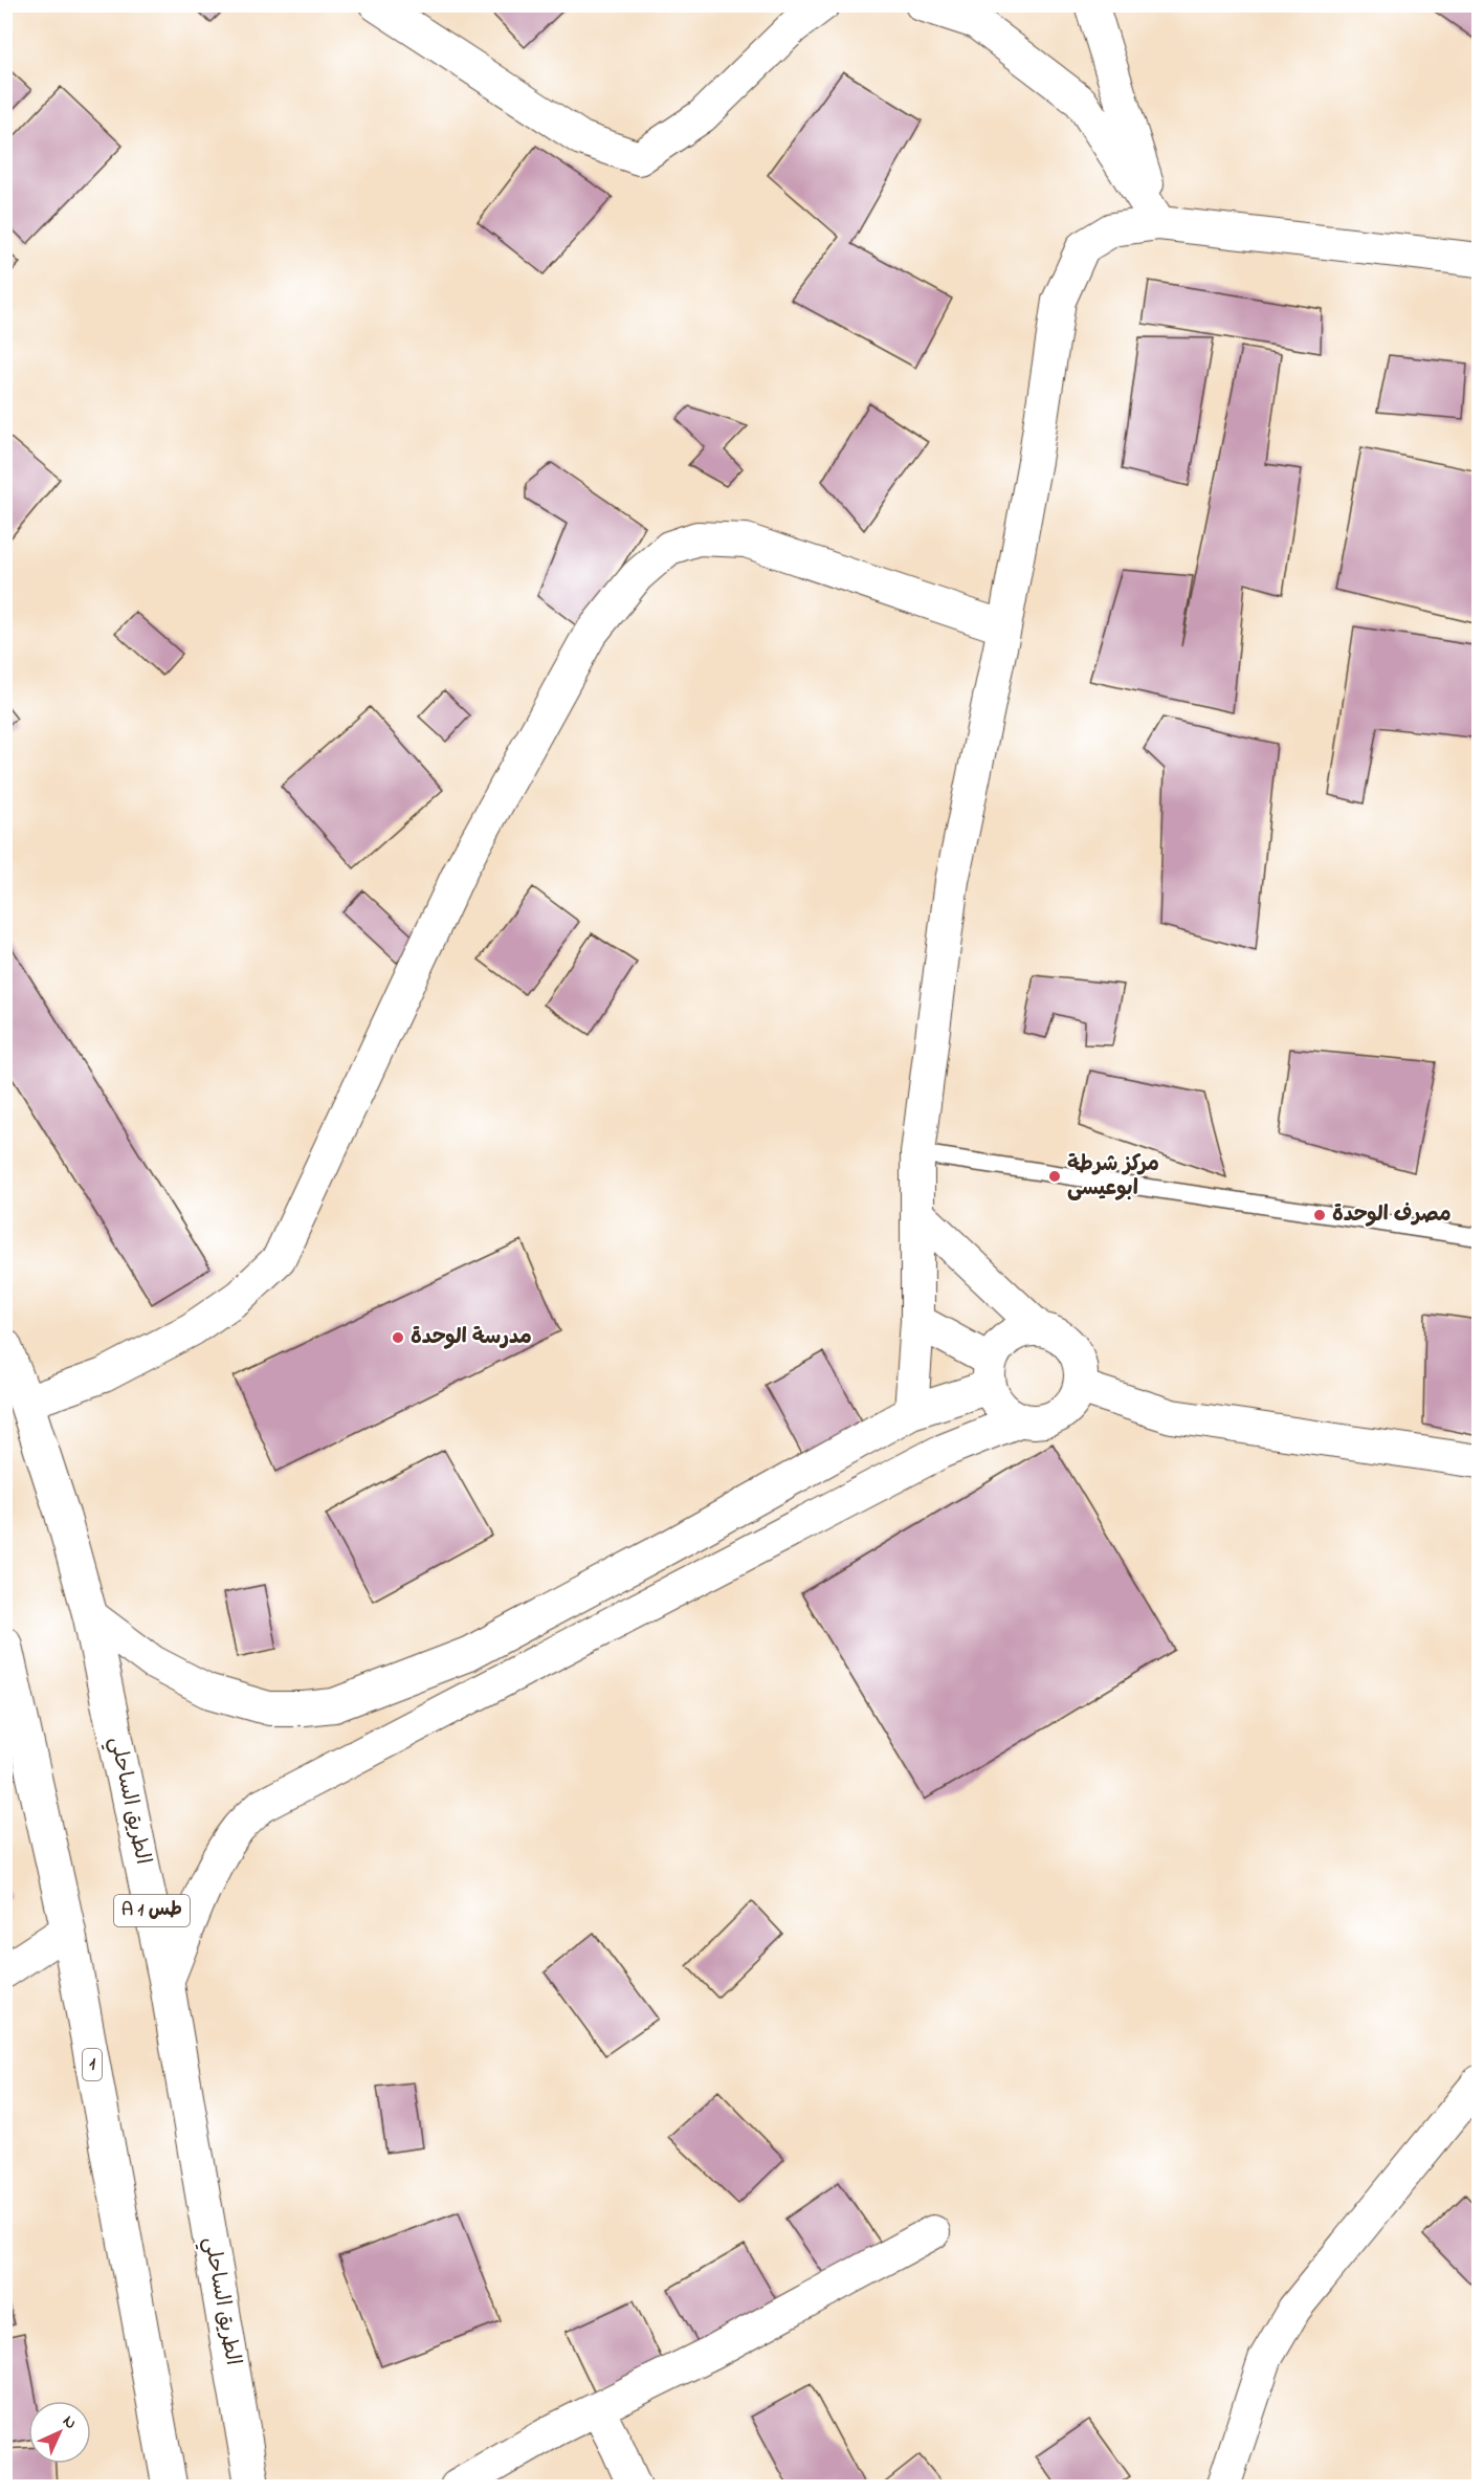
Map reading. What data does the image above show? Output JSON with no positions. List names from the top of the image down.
{
  "streets": {
    "highway": ["الطريق الساحلي", "A 1 طس", "1"]
  },
  "places": ["مركز شرطة ابوعيسى", "مصرف الوحدة", "مدرسة الوحدة"],
  "north": "top right"
}
